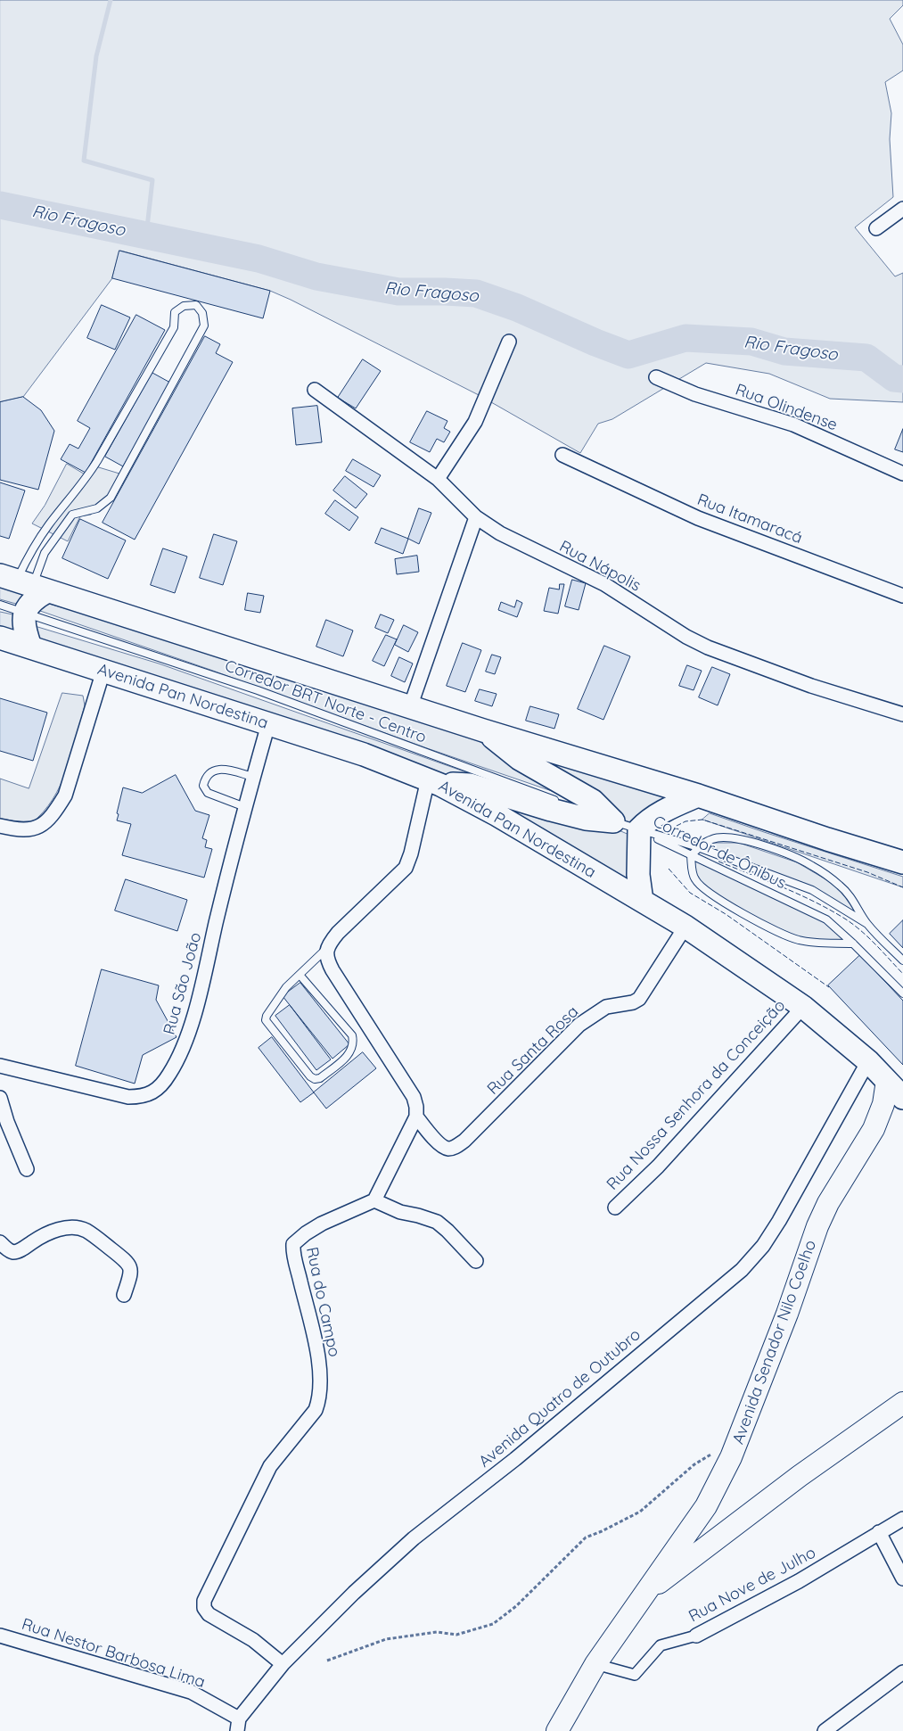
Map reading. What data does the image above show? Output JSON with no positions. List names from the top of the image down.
{
  "streets": {
    "highway": ["Avenida Pan Nordestina"],
    "main road": ["Avenida Senador Nilo Coelho"],
    "street": [
      "Rua Olindense",
      "Rua Itamaracá",
      "Rua Nápolis",
      "Rua São João",
      "Rua Santa Rosa",
      "Rua Nossa Senhora da Conceição",
      "Rua do Campo",
      "Avenida Quatro de Outubro",
      "Rua Nove de Julho",
      "Rua Nestor Barbosa Lima"
    ],
    "lane": ["Corredor BRT Norte - Centro", "Corredor de Ônibus"]
  },
  "crossings": [
    ["Avenida Pan Nordestina", "Rua São João"],
    ["Avenida Pan Nordestina", "Rua Santa Rosa"],
    ["Avenida Pan Nordestina", "Rua Nossa Senhora da Conceição"],
    ["Avenida Pan Nordestina", "Avenida Senador Nilo Coelho"],
    ["Avenida Pan Nordestina", "Avenida Quatro de Outubro"],
    ["Rua do Campo", "Avenida Quatro de Outubro"],
    ["Avenida Senador Nilo Coelho", "Rua Nove de Julho"],
    ["Avenida Quatro de Outubro", "Rua Nestor Barbosa Lima"]
  ],
  "water": ["Rio Fragoso"]
}
